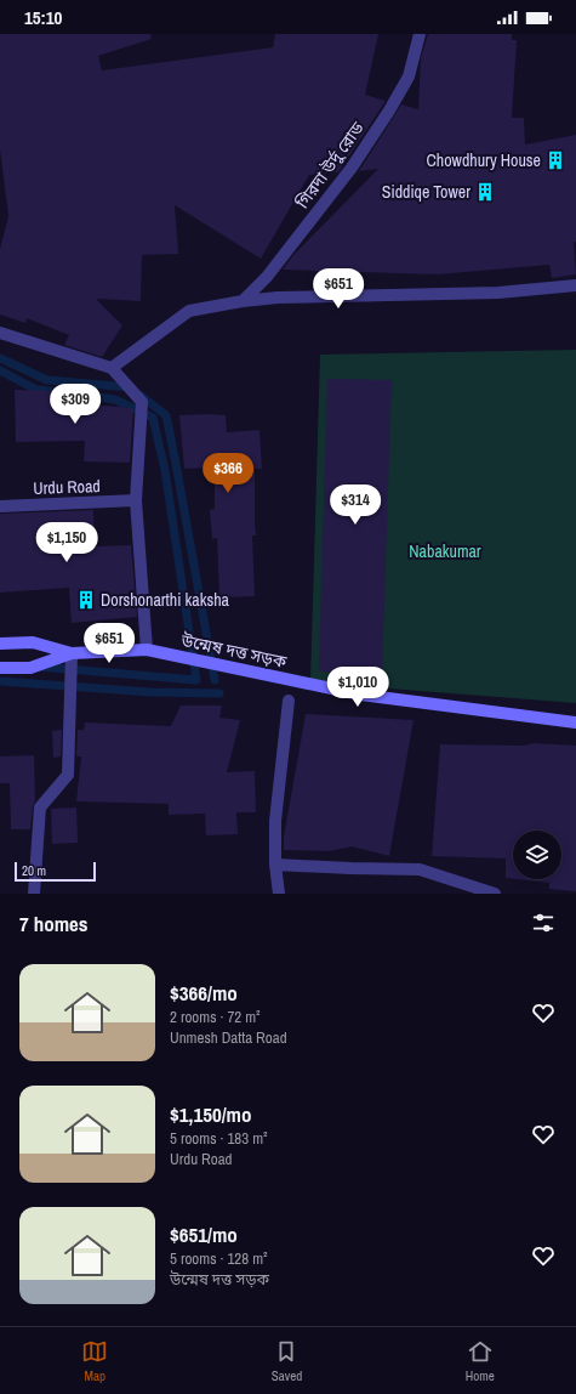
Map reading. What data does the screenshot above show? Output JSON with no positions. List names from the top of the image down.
{
  "streets": {
    "main road": ["উন্মেষ দত্ত সড়ক"],
    "street": ["গিরদা উর্দু রোড", "Urdu Road"]
  },
  "parks": ["Nabakumar"],
  "places": {
    "building": ["Chowdhury House", "Siddiqe Tower", "Dorshonarthi kaksha"]
  },
  "scale_bar": "20 m",
  "page": {
    "status": "15:10",
    "price": [
      "$651",
      "$309",
      "$366",
      "$314",
      "$1,150",
      "$651",
      "$1,010"
    ],
    "scale": "20 m",
    "heading": "7 homes",
    "list": [
      {
        "name": "$366/mo",
        "note": "2 rooms · 72 m² · Unmesh Datta Road"
      },
      {
        "name": "$1,150/mo",
        "note": "5 rooms · 183 m² · Urdu Road"
      },
      {
        "name": "$651/mo",
        "note": "5 rooms · 128 m² · উন্মেষ দত্ত সড়ক"
      }
    ],
    "tabs": ["Map", "Saved", "Home"]
  }
}
